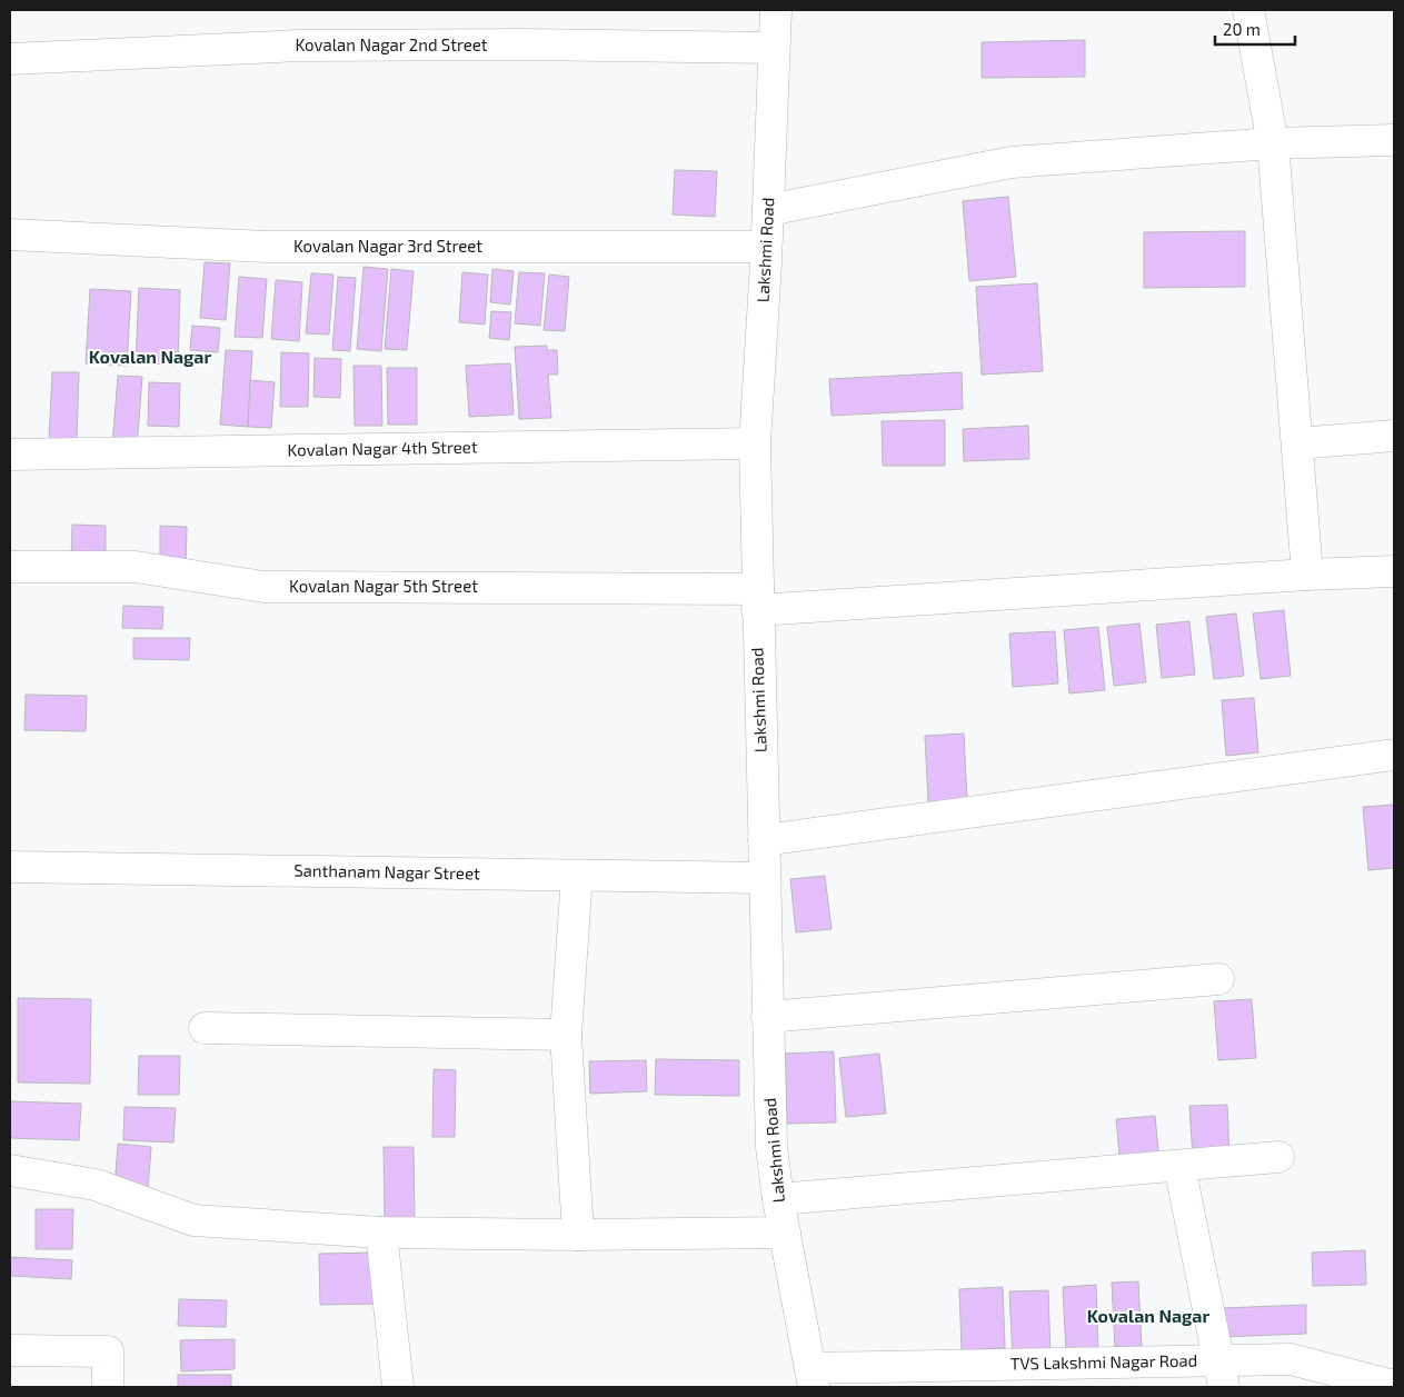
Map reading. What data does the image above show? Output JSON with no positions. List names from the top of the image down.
{
  "streets": {
    "street": [
      "Kovalan Nagar 2nd Street",
      "Kovalan Nagar 3rd Street",
      "Lakshmi Road",
      "Kovalan Nagar 4th Street",
      "Kovalan Nagar 5th Street",
      "Santhanam Nagar Street",
      "TVS Lakshmi Nagar Road"
    ]
  },
  "crossings": [
    ["Kovalan Nagar 2nd Street", "Lakshmi Road"],
    ["Kovalan Nagar 3rd Street", "Lakshmi Road"],
    ["Lakshmi Road", "Kovalan Nagar 4th Street"],
    ["Lakshmi Road", "Kovalan Nagar 5th Street"],
    ["Lakshmi Road", "Santhanam Nagar Street"],
    ["Lakshmi Road", "TVS Lakshmi Nagar Road"]
  ],
  "districts": ["Kovalan Nagar", "Kovalan Nagar"],
  "scale_bar": "20 m"
}
